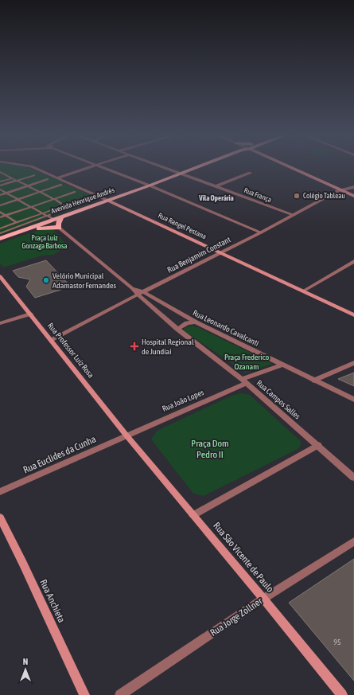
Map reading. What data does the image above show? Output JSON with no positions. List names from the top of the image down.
{
  "streets": {
    "main road": [
      "Avenida Henrique Andrés",
      "Rua Rangel Pestana",
      "Rua Professor Luiz Rosa",
      "Rua São Vicente de Paulo",
      "Rua Anchieta"
    ],
    "street": [
      "Rua França",
      "Rua Benjamim Constant",
      "Rua Leonardo Cavalcanti",
      "Rua Campos Salles",
      "Rua João Lopes",
      "Rua Euclides da Cunha",
      "Rua Jorge Zollner"
    ]
  },
  "crossings": [
    ["Rua França", "Avenida Henrique Andrés"],
    ["Rua França", "Rua Benjamim Constant"],
    ["Avenida Henrique Andrés", "Rua Rangel Pestana"],
    ["Avenida Henrique Andrés", "Rua Campos Salles"],
    ["Rua Rangel Pestana", "Rua Benjamim Constant"],
    ["Rua Benjamim Constant", "Rua Leonardo Cavalcanti"],
    ["Rua Benjamim Constant", "Rua Professor Luiz Rosa"],
    ["Rua Benjamim Constant", "Rua Campos Salles"],
    ["Rua Leonardo Cavalcanti", "Rua Campos Salles"],
    ["Rua Leonardo Cavalcanti", "Rua João Lopes"],
    ["Rua Professor Luiz Rosa", "Rua João Lopes"],
    ["Rua Professor Luiz Rosa", "Rua Euclides da Cunha"],
    ["Rua Professor Luiz Rosa", "Rua São Vicente de Paulo"],
    ["Rua Campos Salles", "Rua João Lopes"],
    ["Rua João Lopes", "Rua Euclides da Cunha"],
    ["Rua João Lopes", "Rua São Vicente de Paulo"],
    ["Rua Euclides da Cunha", "Rua São Vicente de Paulo"],
    ["Rua São Vicente de Paulo", "Rua Jorge Zollner"]
  ],
  "districts": ["Vila Operária"],
  "parks": ["Praça Luiz Gonzaga Barbosa", "Praça Frederico Ozanam", "Praça Dom Pedro II"],
  "places": {
    "other": ["Colégio Tableau", "Velório Municipal Adamastor Fernandes"],
    "health": ["Hospital Regional de Jundiaí"]
  },
  "house_numbers": ["95"],
  "north": "top"
}
